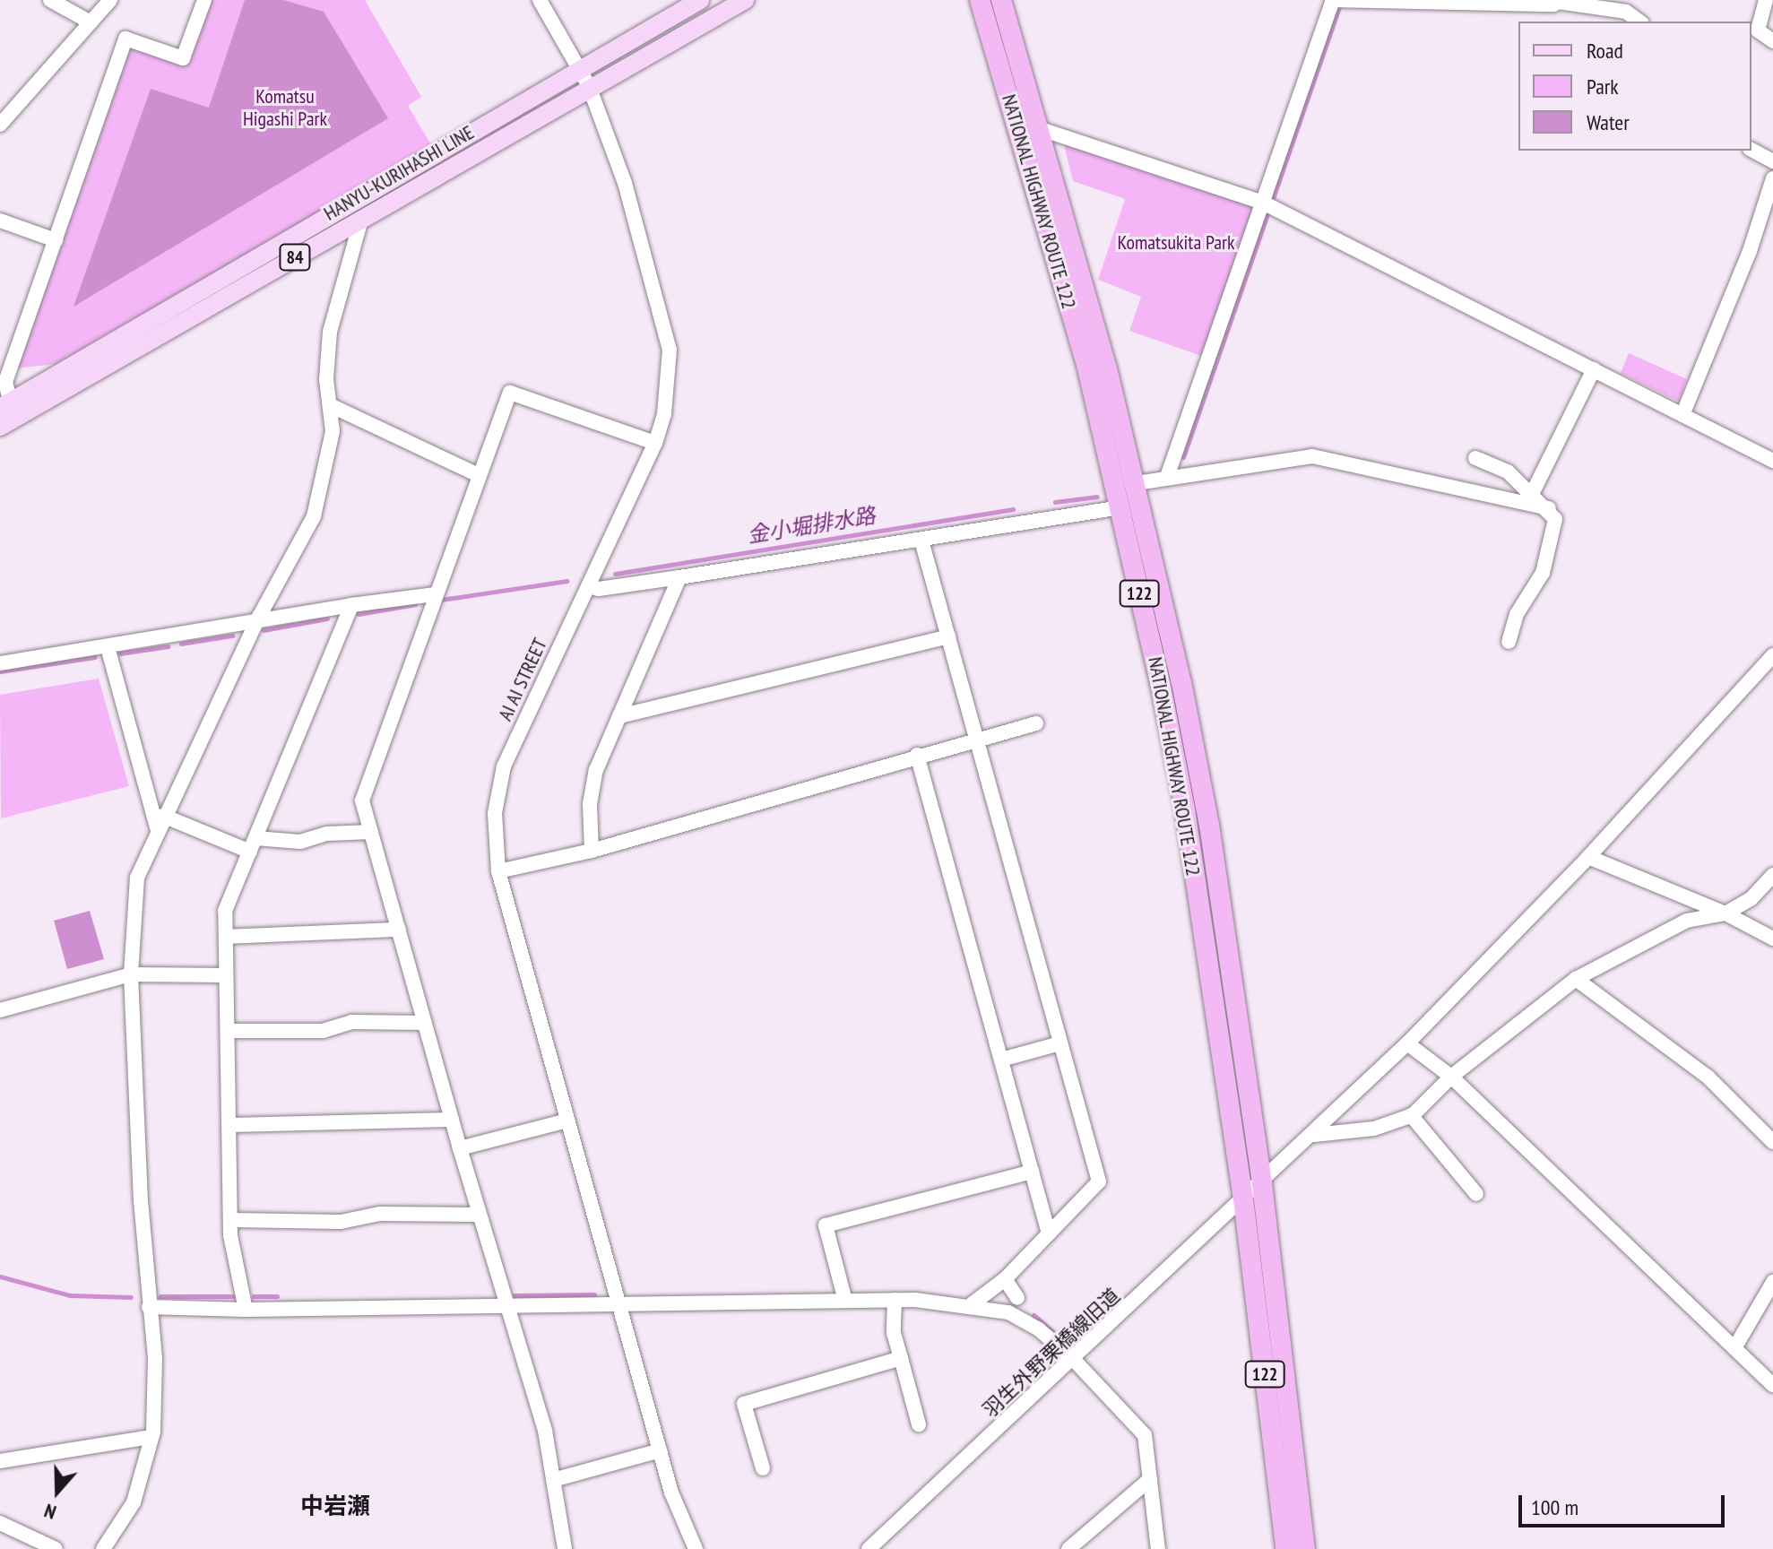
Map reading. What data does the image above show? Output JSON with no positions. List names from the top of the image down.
{
  "streets": {
    "highway": ["NATIONAL HIGHWAY ROUTE 122", "122"],
    "main road": ["HANYU-KURIHASHI LINE", "84"],
    "street": ["AI AI STREET", "羽生外野栗橋線旧道"]
  },
  "crossings": [
    ["HANYU-KURIHASHI LINE", "AI AI STREET"],
    ["NATIONAL HIGHWAY ROUTE 122", "羽生外野栗橋線旧道"]
  ],
  "districts": ["中岩瀬"],
  "water": ["金小堀排水路"],
  "parks": ["Komatsu Higashi Park", "Komatsukita Park"],
  "legend": ["Road", "Park", "Water"],
  "scale_bar": "100 m",
  "north": "bottom"
}
